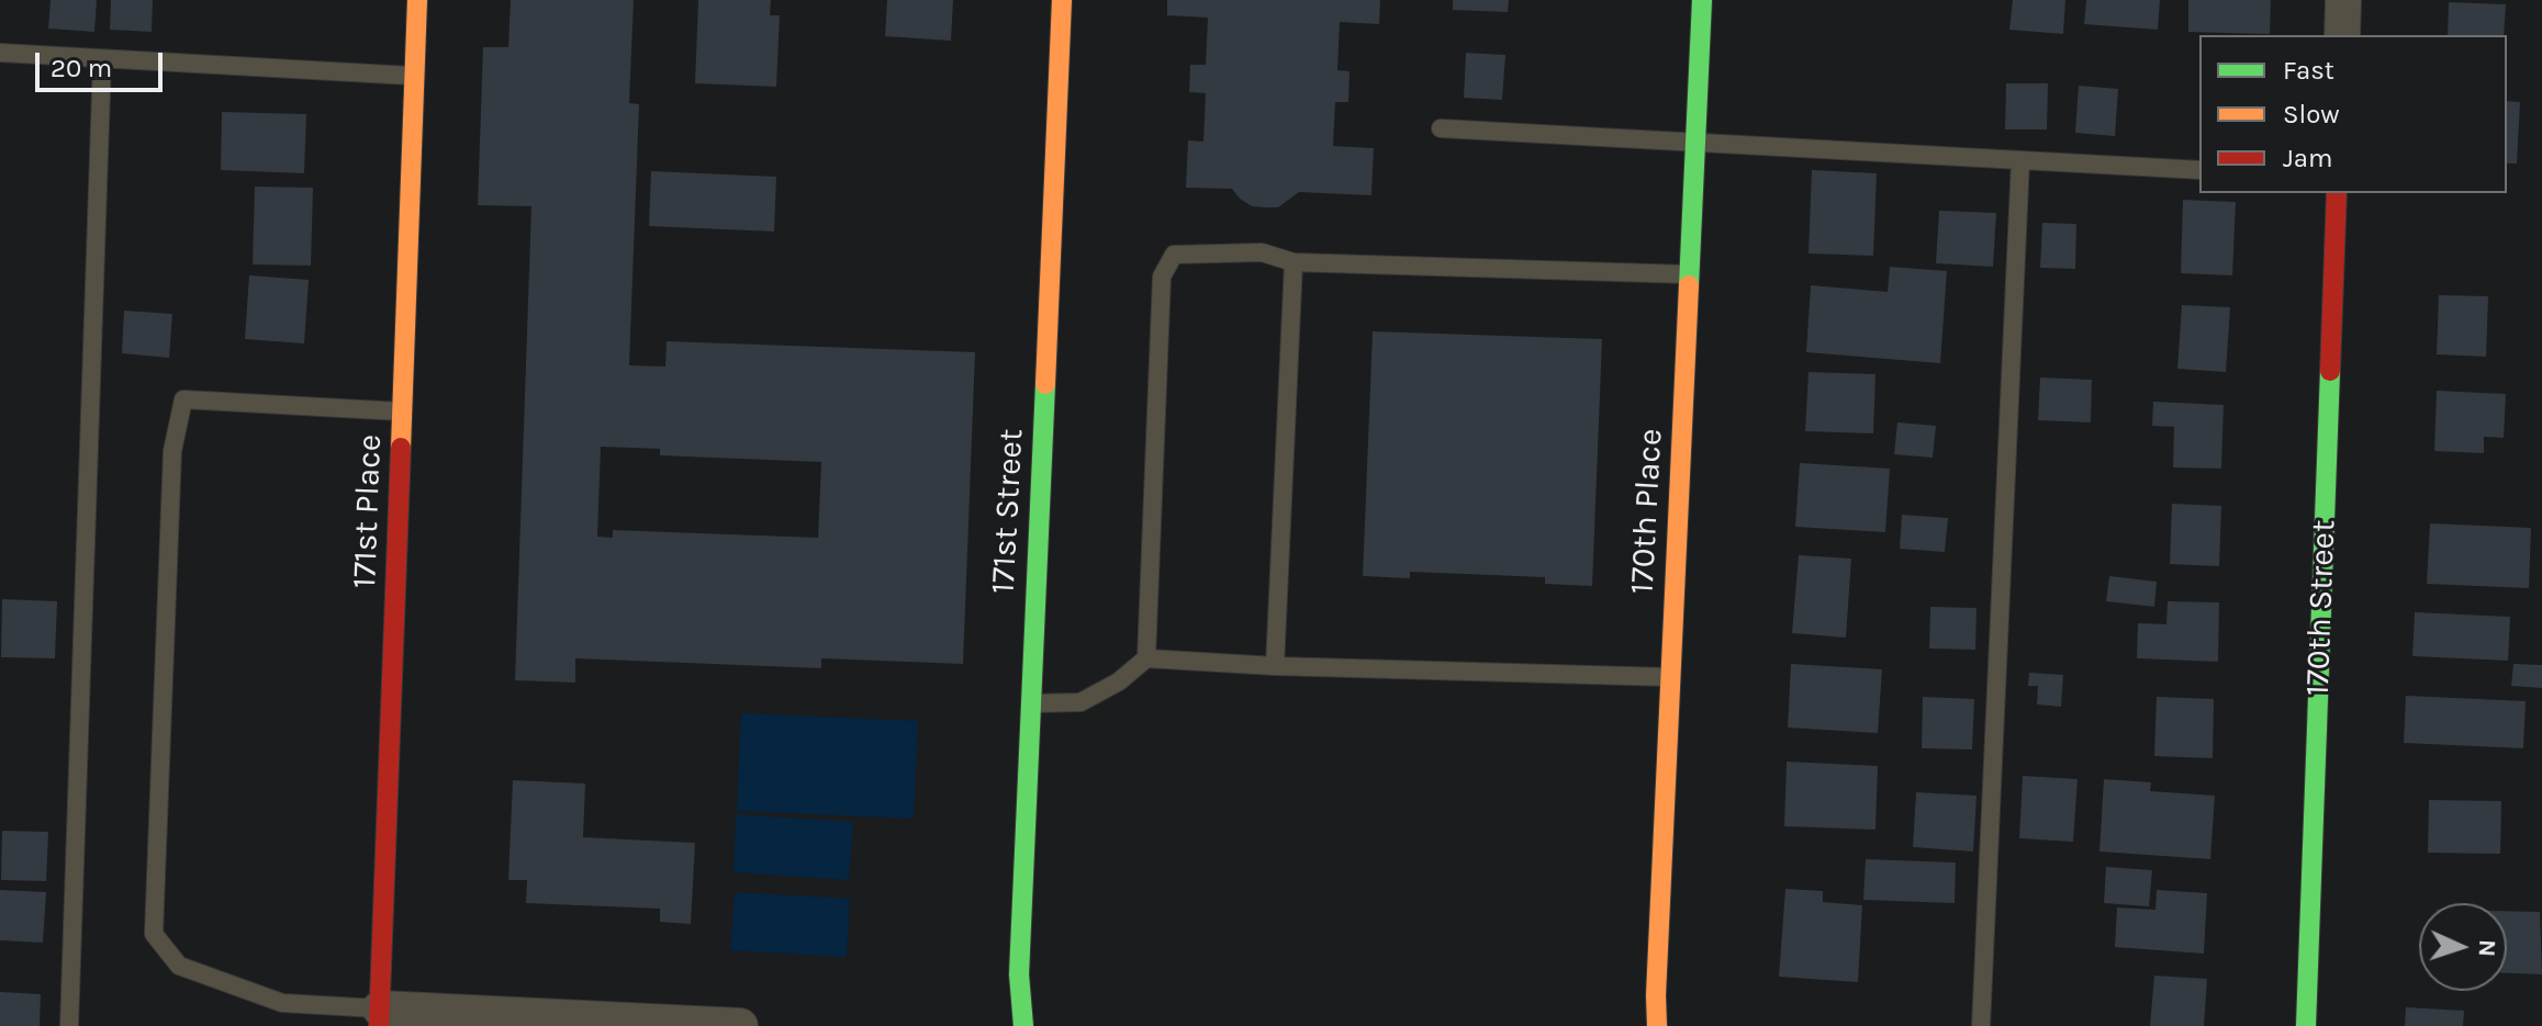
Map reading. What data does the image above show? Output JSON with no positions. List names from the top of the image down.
{
  "streets": {
    "street": [
      "171st Place",
      "171st Street",
      "170th Place",
      "170th Street"
    ]
  },
  "legend": ["Fast", "Slow", "Jam"],
  "scale_bar": "20 m",
  "north": "right"
}
